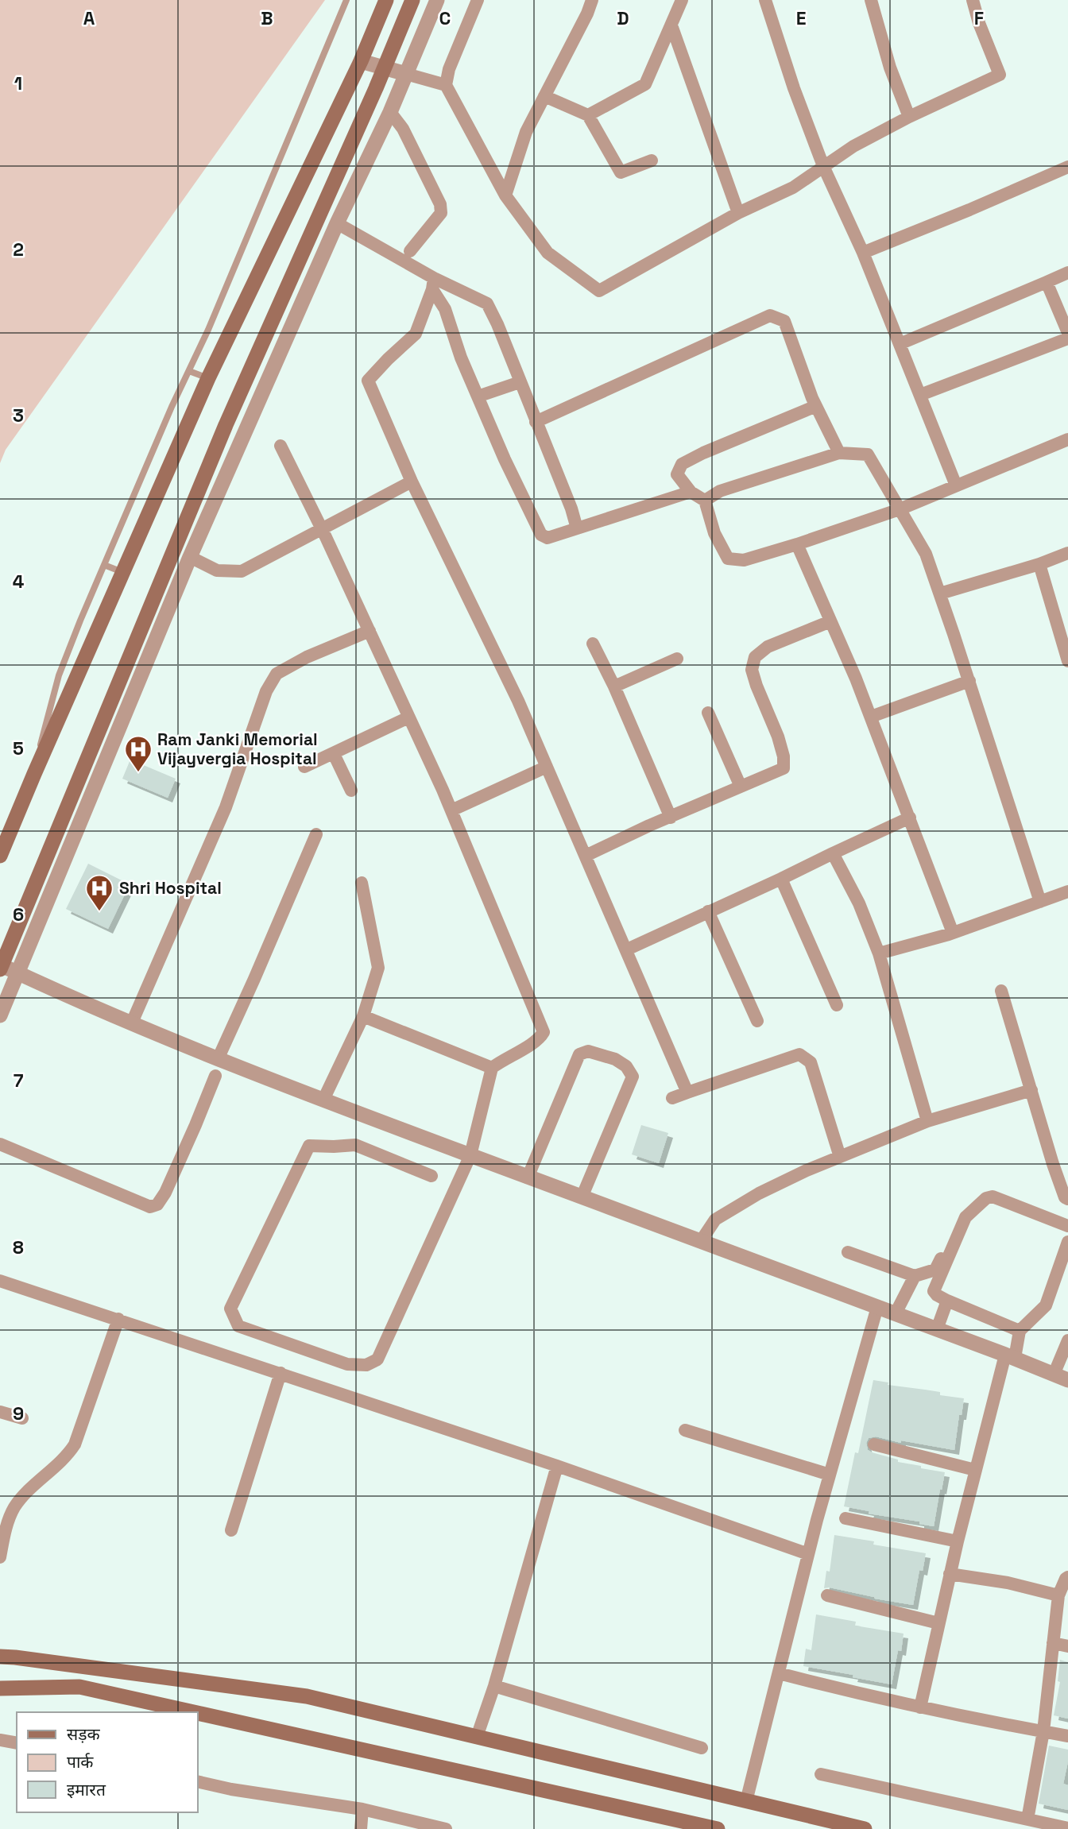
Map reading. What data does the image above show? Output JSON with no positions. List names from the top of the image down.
{
  "places": {
    "hospital": ["Ram Janki Memorial Vijayvergia Hospital", "Shri Hospital"]
  },
  "legend": ["सड़क", "पार्क", "इमारत"],
  "grid": {
    "columns": [
      "A",
      "B",
      "C",
      "D",
      "E",
      "F"
    ],
    "rows": [
      "1",
      "2",
      "3",
      "4",
      "5",
      "6",
      "7",
      "8",
      "9"
    ]
  }
}
